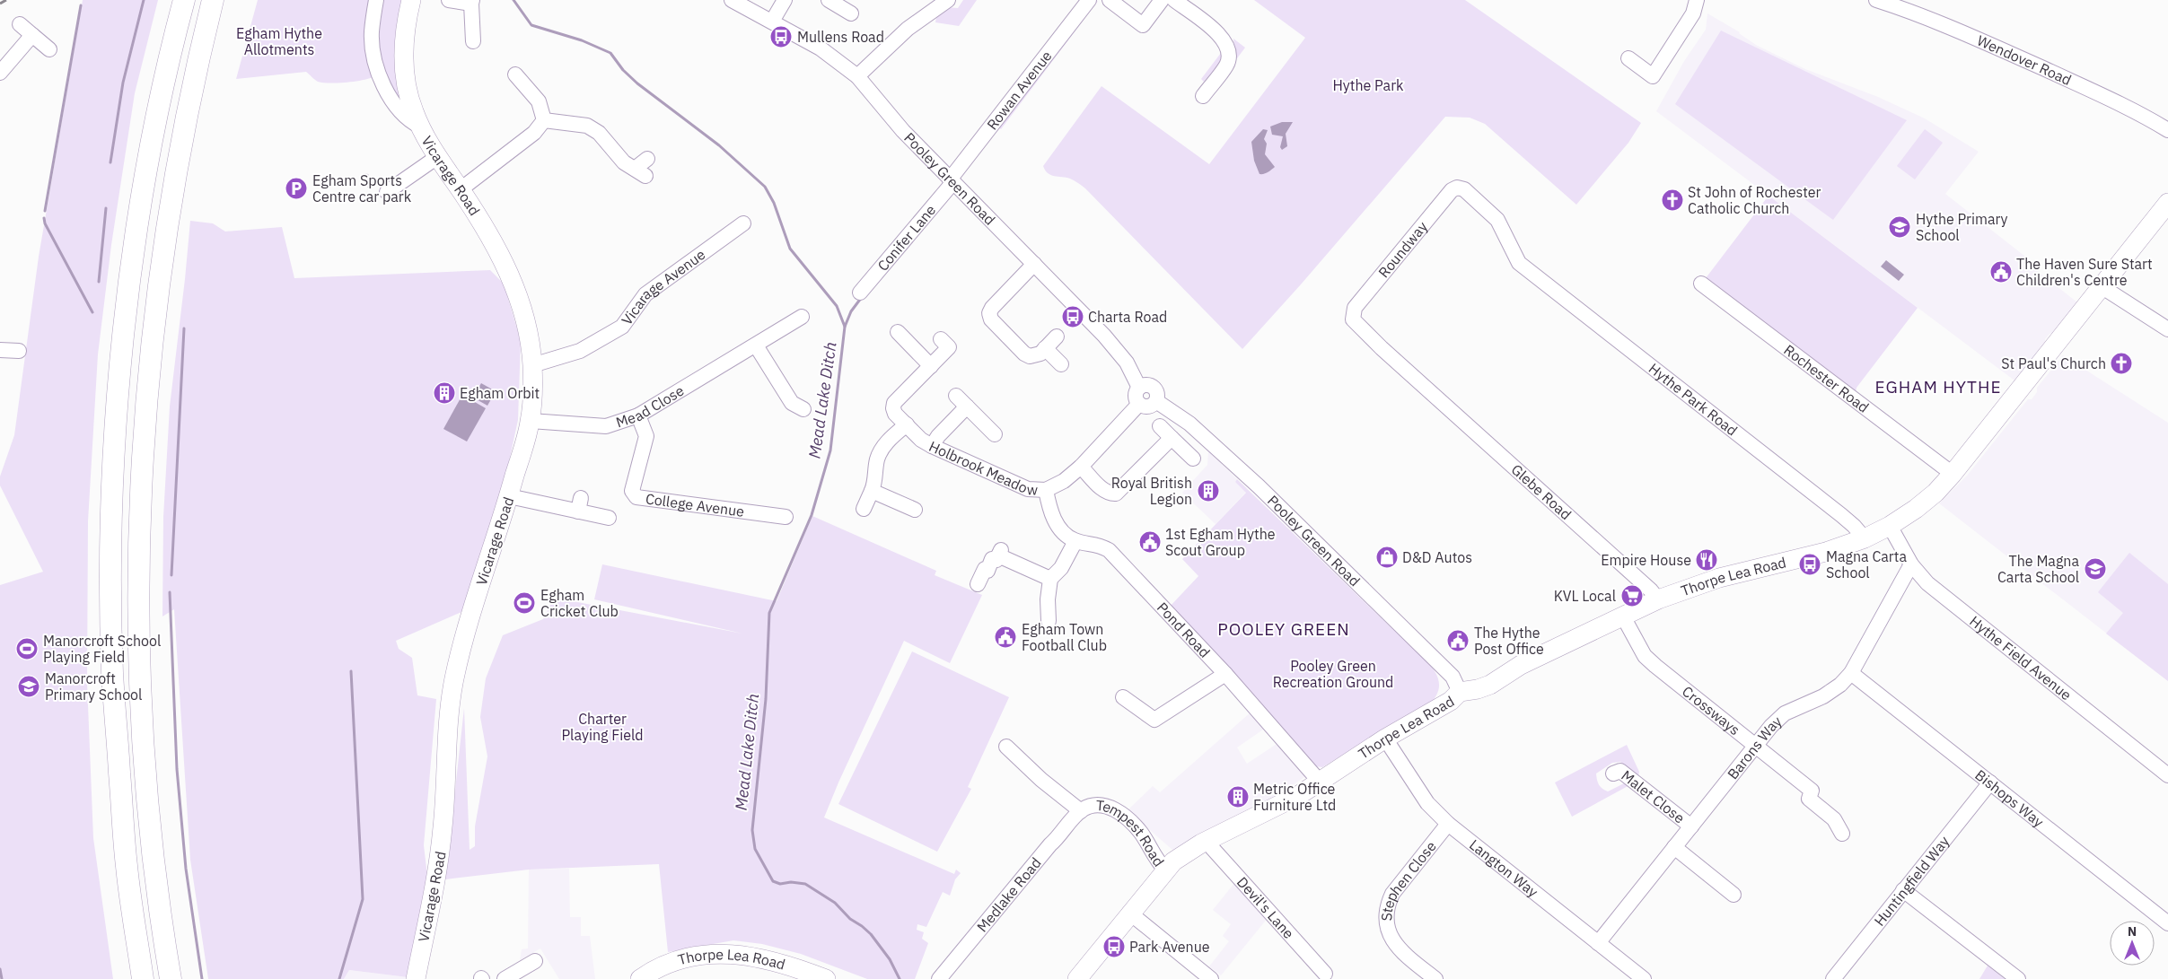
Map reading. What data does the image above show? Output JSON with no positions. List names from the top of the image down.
{
  "streets": {
    "main road": ["Vicarage Road", "Thorpe Lea Road"],
    "street": [
      "Wendover Road",
      "Rowan Avenue",
      "Pooley Green Road",
      "Conifer Lane",
      "Roundway",
      "Vicarage Avenue",
      "Rochester Road",
      "Hythe Park Road",
      "Mead Close",
      "Holbrook Meadow",
      "Glebe Road",
      "College Avenue",
      "Pond Road",
      "Hythe Field Avenue",
      "Crossways",
      "Barons Way",
      "Malet Close",
      "Bishops Way",
      "Tempest Road",
      "Langton Way",
      "Huntingfield Way",
      "Stephen Close",
      "Medlake Road",
      "Devil's Lane"
    ]
  },
  "crossings": [
    ["Rowan Avenue", "Pooley Green Road"],
    ["Rowan Avenue", "Conifer Lane"],
    ["Vicarage Road", "Vicarage Avenue"],
    ["Vicarage Road", "Mead Close"],
    ["Pooley Green Road", "Conifer Lane"],
    ["Pooley Green Road", "Holbrook Meadow"],
    ["Pooley Green Road", "Thorpe Lea Road"],
    ["Roundway", "Hythe Park Road"],
    ["Roundway", "Glebe Road"],
    ["Rochester Road", "Thorpe Lea Road"],
    ["Hythe Park Road", "Thorpe Lea Road"],
    ["Mead Close", "College Avenue"],
    ["Glebe Road", "Thorpe Lea Road"],
    ["Thorpe Lea Road", "Pond Road"],
    ["Thorpe Lea Road", "Hythe Field Avenue"],
    ["Thorpe Lea Road", "Crossways"],
    ["Thorpe Lea Road", "Tempest Road"],
    ["Thorpe Lea Road", "Langton Way"],
    ["Thorpe Lea Road", "Devil's Lane"],
    ["Hythe Field Avenue", "Barons Way"],
    ["Crossways", "Barons Way"],
    ["Barons Way", "Malet Close"],
    ["Barons Way", "Bishops Way"],
    ["Barons Way", "Langton Way"],
    ["Bishops Way", "Huntingfield Way"],
    ["Tempest Road", "Medlake Road"],
    ["Langton Way", "Stephen Close"]
  ],
  "districts": ["EGHAM HYTHE", "POOLEY GREEN"],
  "water": ["Mead Lake Ditch"],
  "parks": [
    "Egham Hythe Allotments",
    "Hythe Park",
    "Pooley Green Recreation Ground",
    "Charter Playing Field"
  ],
  "places": {
    "bus stop": [
      "Mullens Road",
      "Charta Road",
      "Magna Carta School",
      "Park Avenue"
    ],
    "parking": ["Egham Sports Centre car park"],
    "church": ["St John of Rochester Catholic Church", "St Paul's Church"],
    "school or university": ["Hythe Primary School", "The Magna Carta School", "Manorcroft Primary School"],
    "public building": [
      "The Haven Sure Start Children's Centre",
      "1st Egham Hythe Scout Group",
      "Egham Town Football Club",
      "The Hythe Post Office"
    ],
    "building": ["Egham Orbit", "Royal British Legion", "Metric Office Furniture Ltd"],
    "shop": ["D&D Autos"],
    "restaurant": ["Empire House"],
    "supermarket": ["KVL Local"],
    "sports": ["Egham Cricket Club", "Manorcroft School Playing Field"]
  },
  "north": "top"
}
